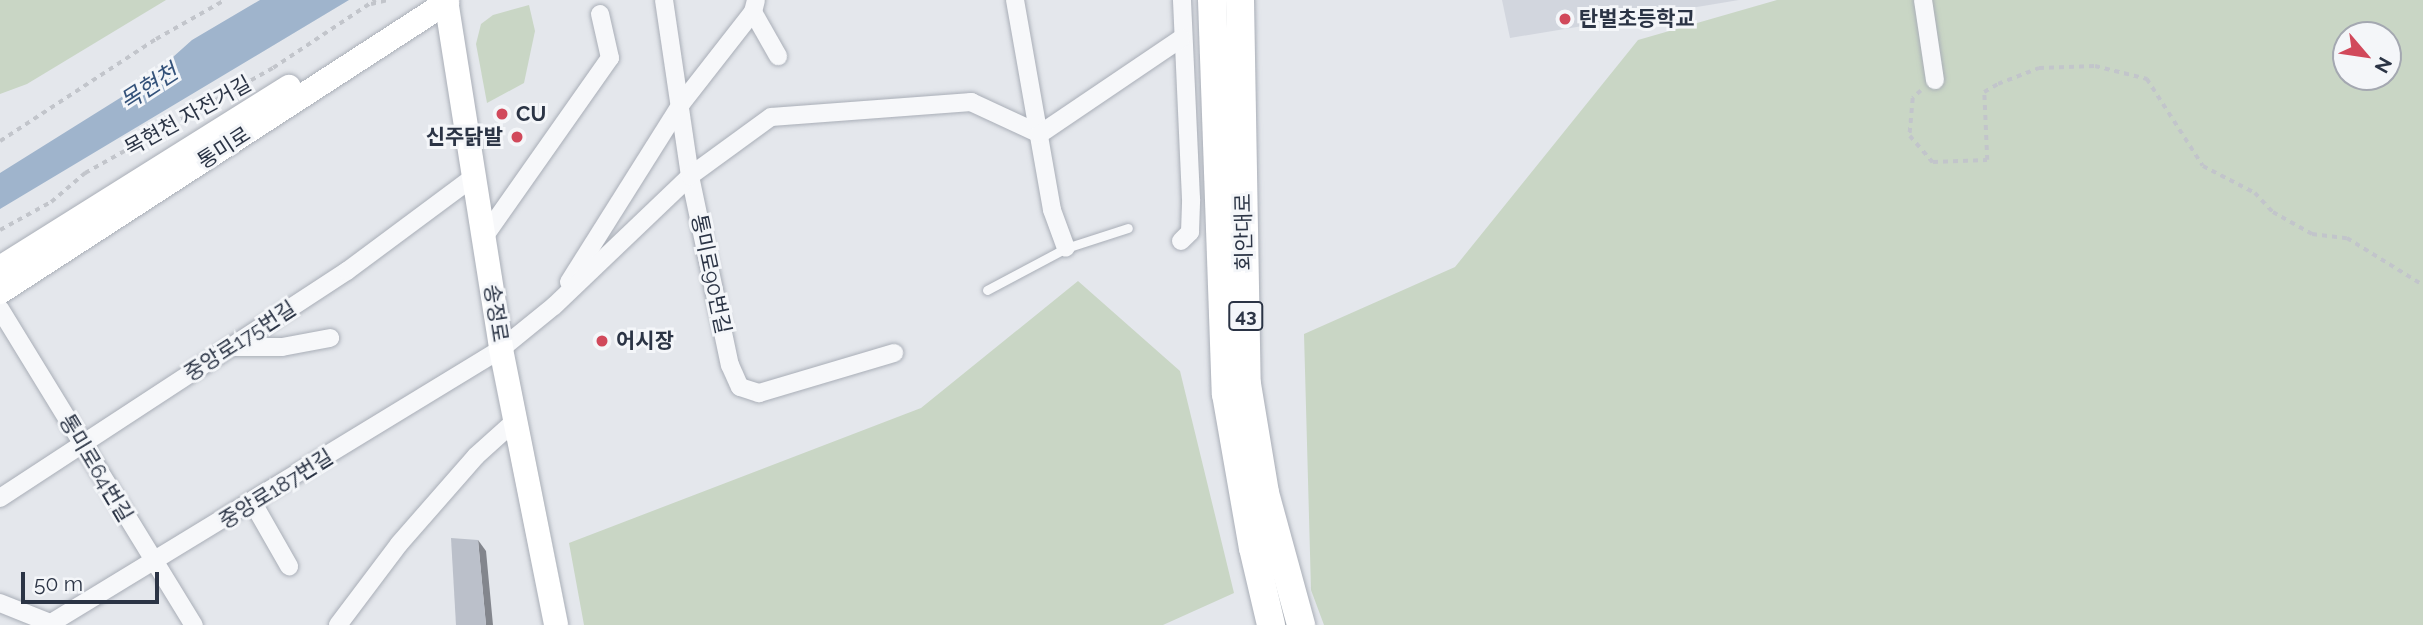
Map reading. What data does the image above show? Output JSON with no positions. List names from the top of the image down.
{
  "streets": {
    "main road": [
      "통미로",
      "회안대로",
      "송정로",
      "43"
    ],
    "street": [
      "통미로90번길",
      "중앙로175번길",
      "통미로64번길",
      "중앙로187번길"
    ],
    "path": ["목현천 자전거길"]
  },
  "crossings": [
    ["통미로", "송정로"],
    ["송정로", "중앙로175번길"],
    ["송정로", "중앙로187번길"],
    ["중앙로175번길", "통미로64번길"],
    ["통미로64번길", "중앙로187번길"]
  ],
  "water": ["목현천"],
  "places": [
    "탄벌초등학교",
    "CU",
    "신주닭발",
    "어시장"
  ],
  "scale_bar": "50 m",
  "north": "bottom right"
}
